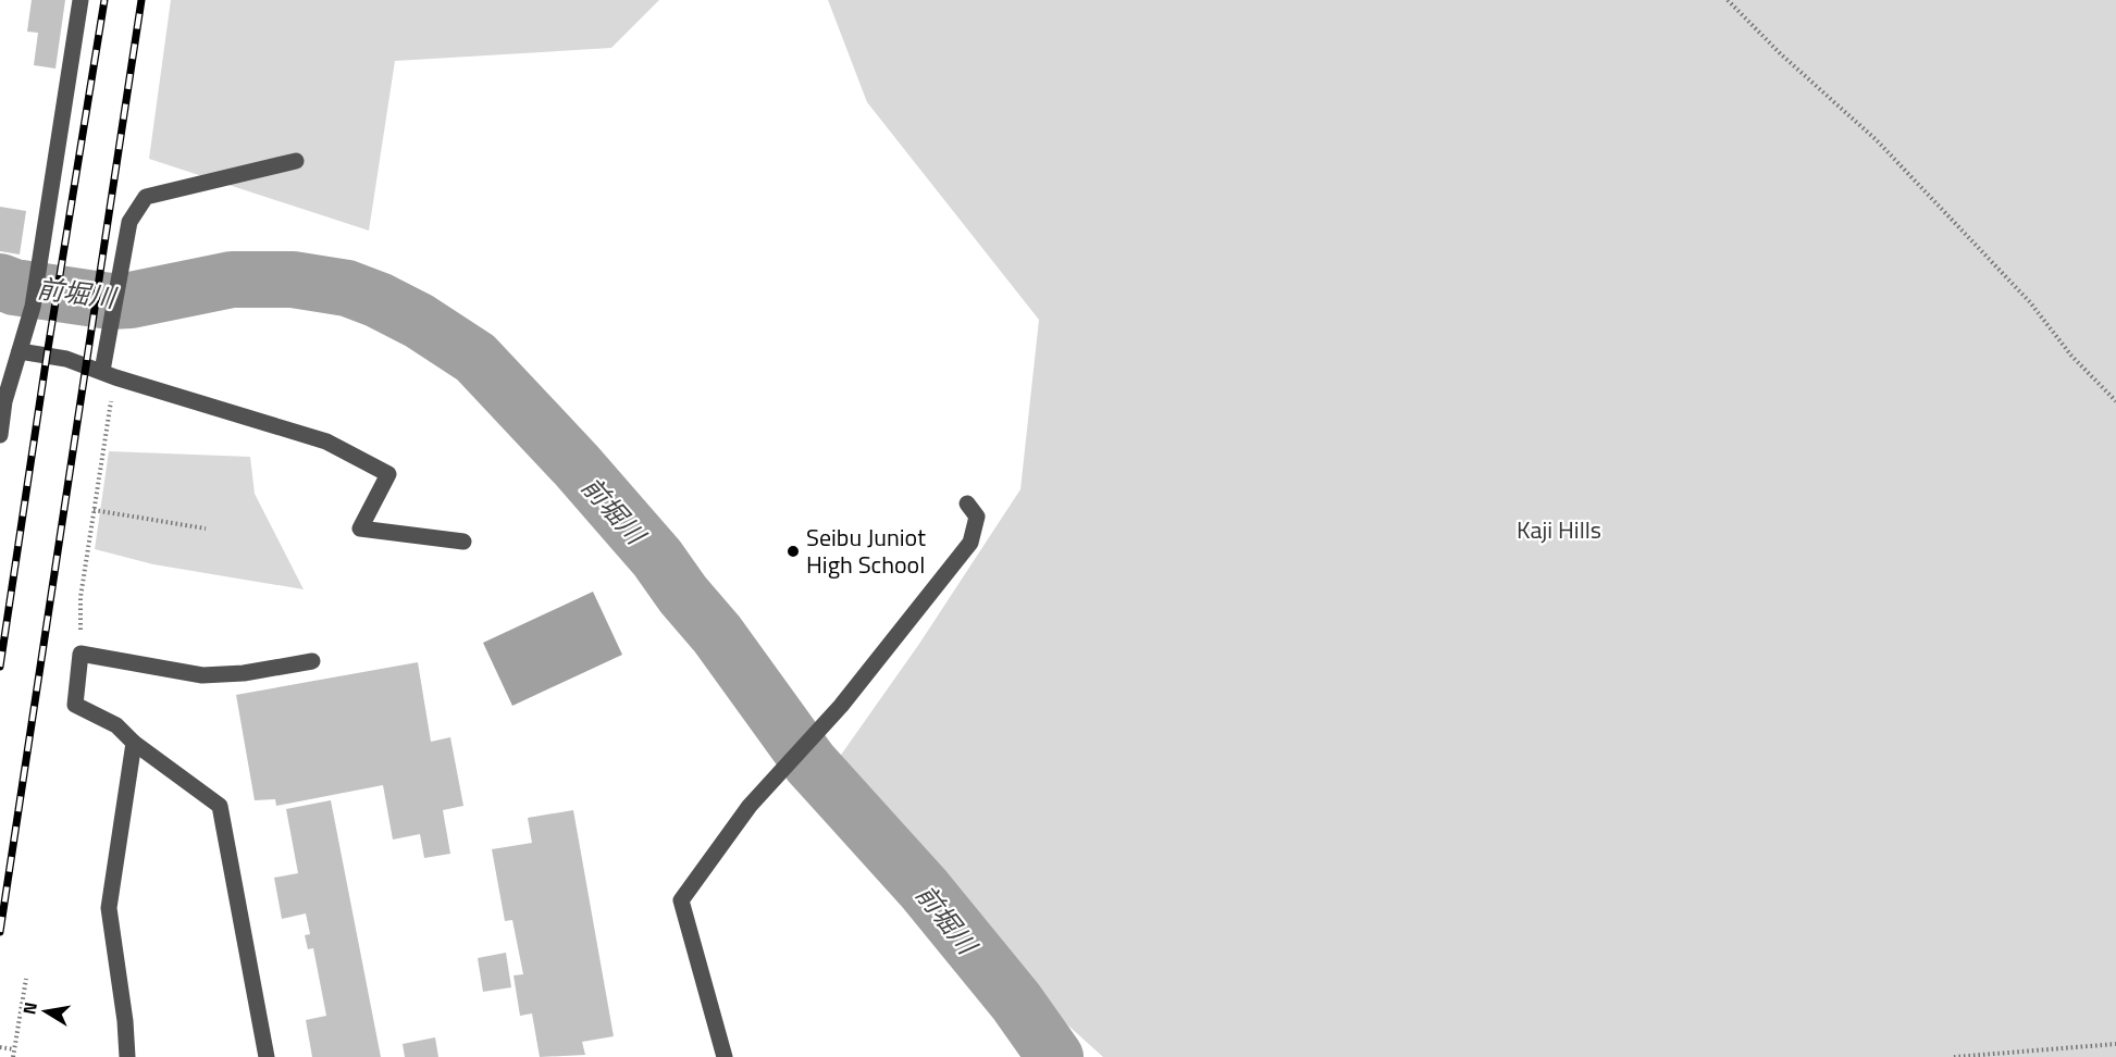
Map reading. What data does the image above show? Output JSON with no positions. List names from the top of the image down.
{
  "water": ["前堀川"],
  "parks": ["Kaji Hills"],
  "places": ["Seibu Juniot High School"],
  "north": "left"
}
